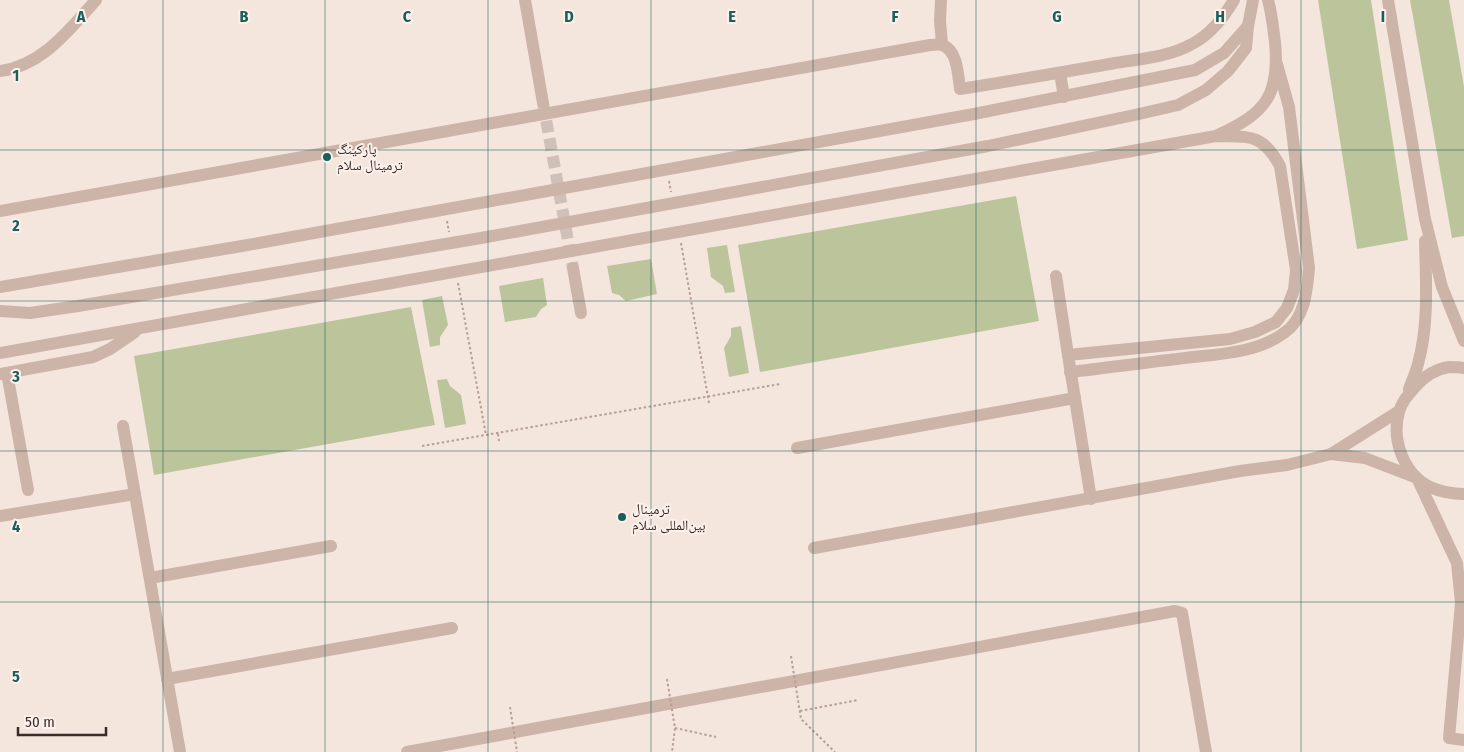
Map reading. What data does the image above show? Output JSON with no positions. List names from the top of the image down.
{
  "places": ["پارکینگ ترمینال سلام", "ترمینال بین‌المللی سلام"],
  "scale_bar": "50 m",
  "grid": {
    "columns": [
      "A",
      "B",
      "C",
      "D",
      "E",
      "F",
      "G",
      "H",
      "I"
    ],
    "rows": [
      "1",
      "2",
      "3",
      "4",
      "5"
    ]
  }
}
